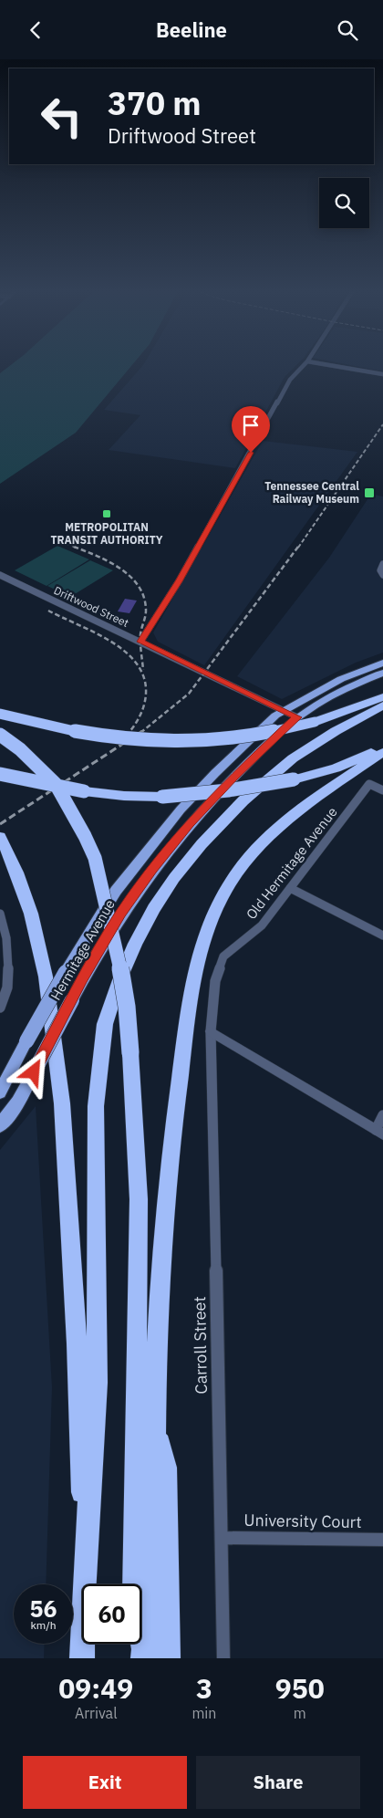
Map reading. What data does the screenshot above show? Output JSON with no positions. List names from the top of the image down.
{
  "streets": {
    "main road": ["Hermitage Avenue"],
    "street": [
      "Driftwood Street",
      "Old Hermitage Avenue",
      "Carroll Street",
      "University Court"
    ]
  },
  "crossings": [
    ["Driftwood Street", "Hermitage Avenue"],
    ["Old Hermitage Avenue", "Carroll Street"],
    ["Carroll Street", "University Court"]
  ],
  "places": {
    "transit": ["Tennessee Central Railway Museum", "METROPOLITAN TRANSIT AUTHORITY"]
  },
  "page": {
    "header": "Beeline",
    "turn": ["370 m", "Driftwood Street"],
    "speed": "56 km/h",
    "limit": "60",
    "eta": [
      "09:49",
      "Arrival",
      "3",
      "min",
      "950",
      "m"
    ],
    "buttons": ["Exit", "Share"]
  }
}
